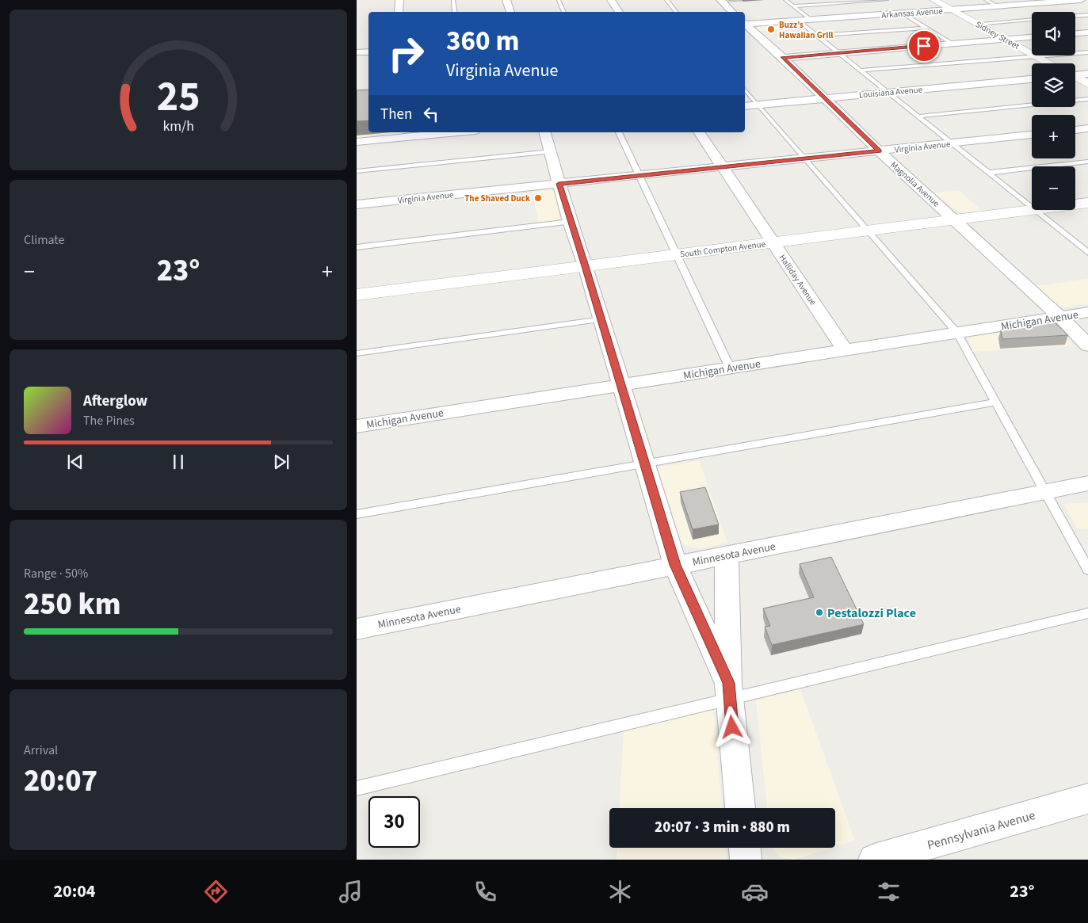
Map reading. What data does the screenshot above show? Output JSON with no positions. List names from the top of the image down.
{
  "streets": {
    "main road": ["Sidney Street", "South Compton Avenue"],
    "street": [
      "Arkansas Avenue",
      "Louisiana Avenue",
      "Virginia Avenue",
      "Magnolia Avenue",
      "Halliday Avenue",
      "Michigan Avenue",
      "Minnesota Avenue",
      "Pennsylvania Avenue"
    ]
  },
  "crossings": [
    ["Arkansas Avenue", "Sidney Street"],
    ["Louisiana Avenue", "Magnolia Avenue"],
    ["Virginia Avenue", "Magnolia Avenue"],
    ["Virginia Avenue", "Halliday Avenue"],
    ["Magnolia Avenue", "South Compton Avenue"],
    ["Magnolia Avenue", "Michigan Avenue"],
    ["South Compton Avenue", "Halliday Avenue"],
    ["Halliday Avenue", "Michigan Avenue"]
  ],
  "places": ["Buzz’s Hawaiian Grill", "The Shaved Duck", "Pestalozzi Place"],
  "page": {
    "map_buttons": ["+", "−"],
    "turn": ["360 m", "Virginia Avenue"],
    "then": "Then",
    "tile": [
      "Climate",
      ["Range · 50%", "250 km"],
      ["Arrival", "20:07"]
    ],
    "heat": ["−", "23°", "+"],
    "song": ["Afterglow", "The Pines"],
    "limit": "30",
    "trip": "20:07 · 3 min · 880 m",
    "tabs": ["20:04", "23°"],
    "gauge": ["25", "km/h"]
  }
}
